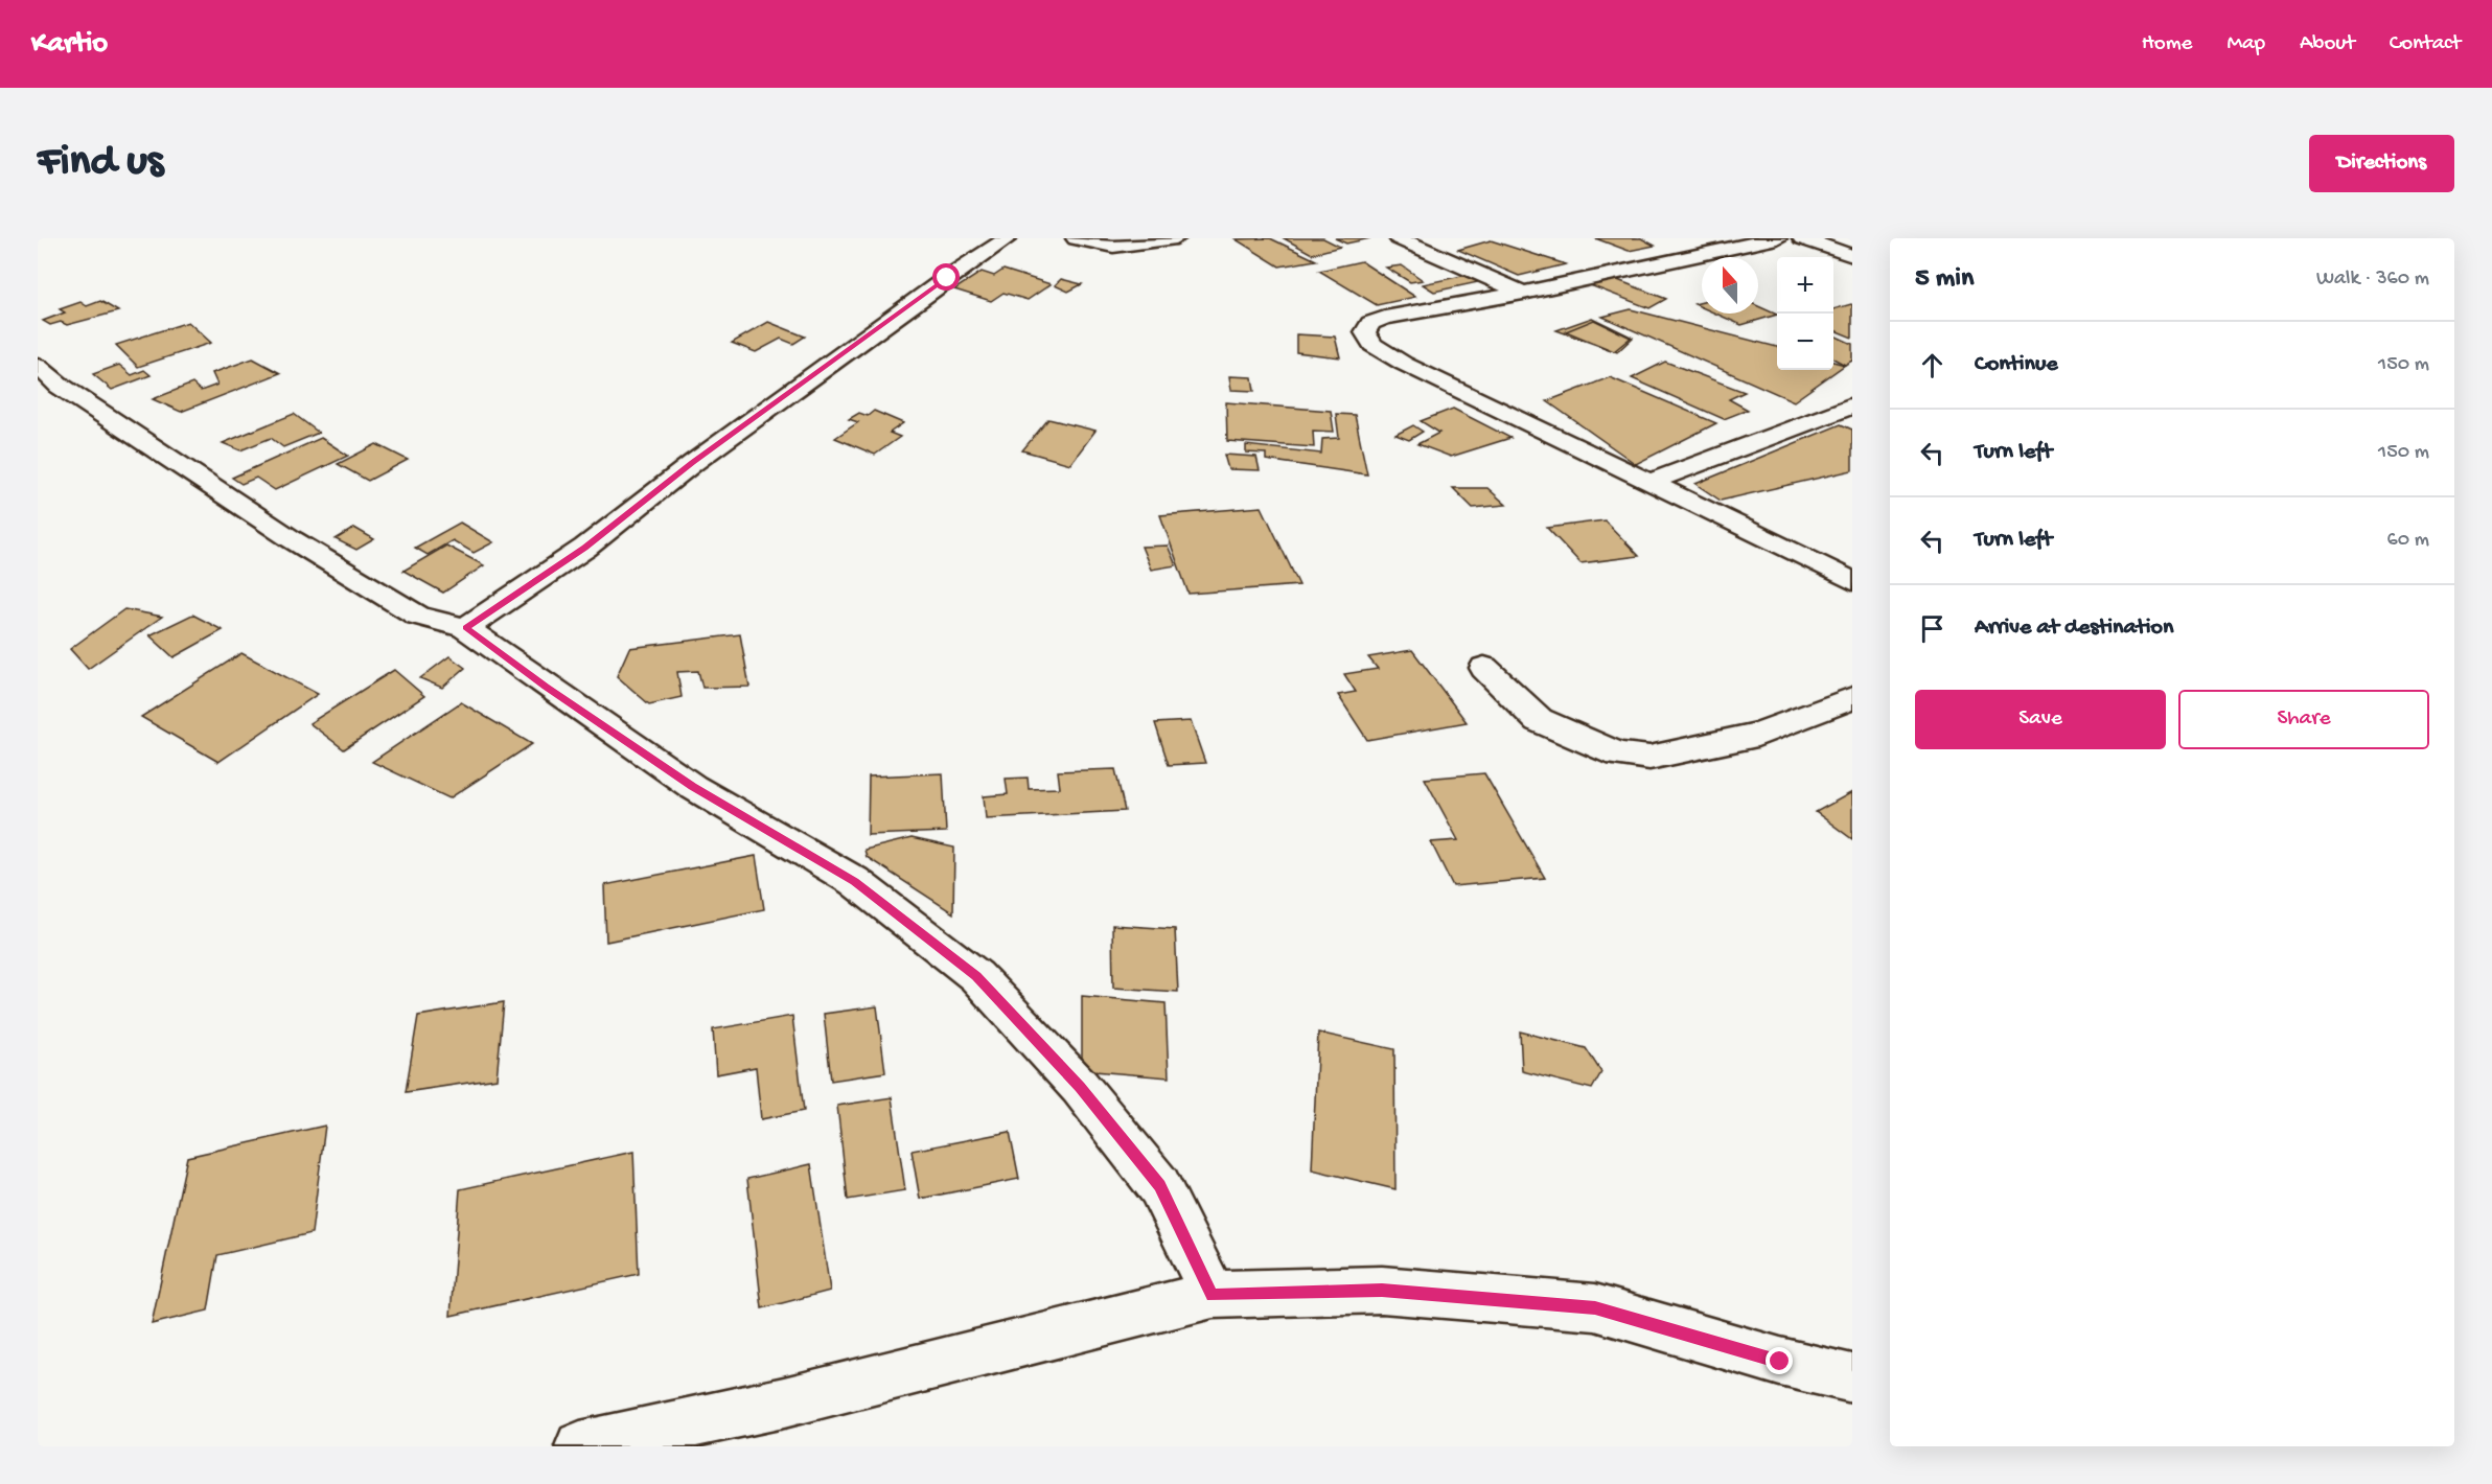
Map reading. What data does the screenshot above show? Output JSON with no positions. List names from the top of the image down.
{
  "north": "top",
  "page": {
    "header": "Kartio",
    "nav": [
      "Home",
      "Map",
      "About",
      "Contact"
    ],
    "buttons": [
      "Directions",
      ["Save", "Share"]
    ],
    "title": "Find us",
    "heading": ["5 min", "Walk · 360 m"],
    "map_buttons": ["+", "−"],
    "list": [
      ["Continue", "150 m"],
      ["Turn left", "150 m"],
      ["Turn left", "60 m"],
      "Arrive at destination"
    ]
  }
}
